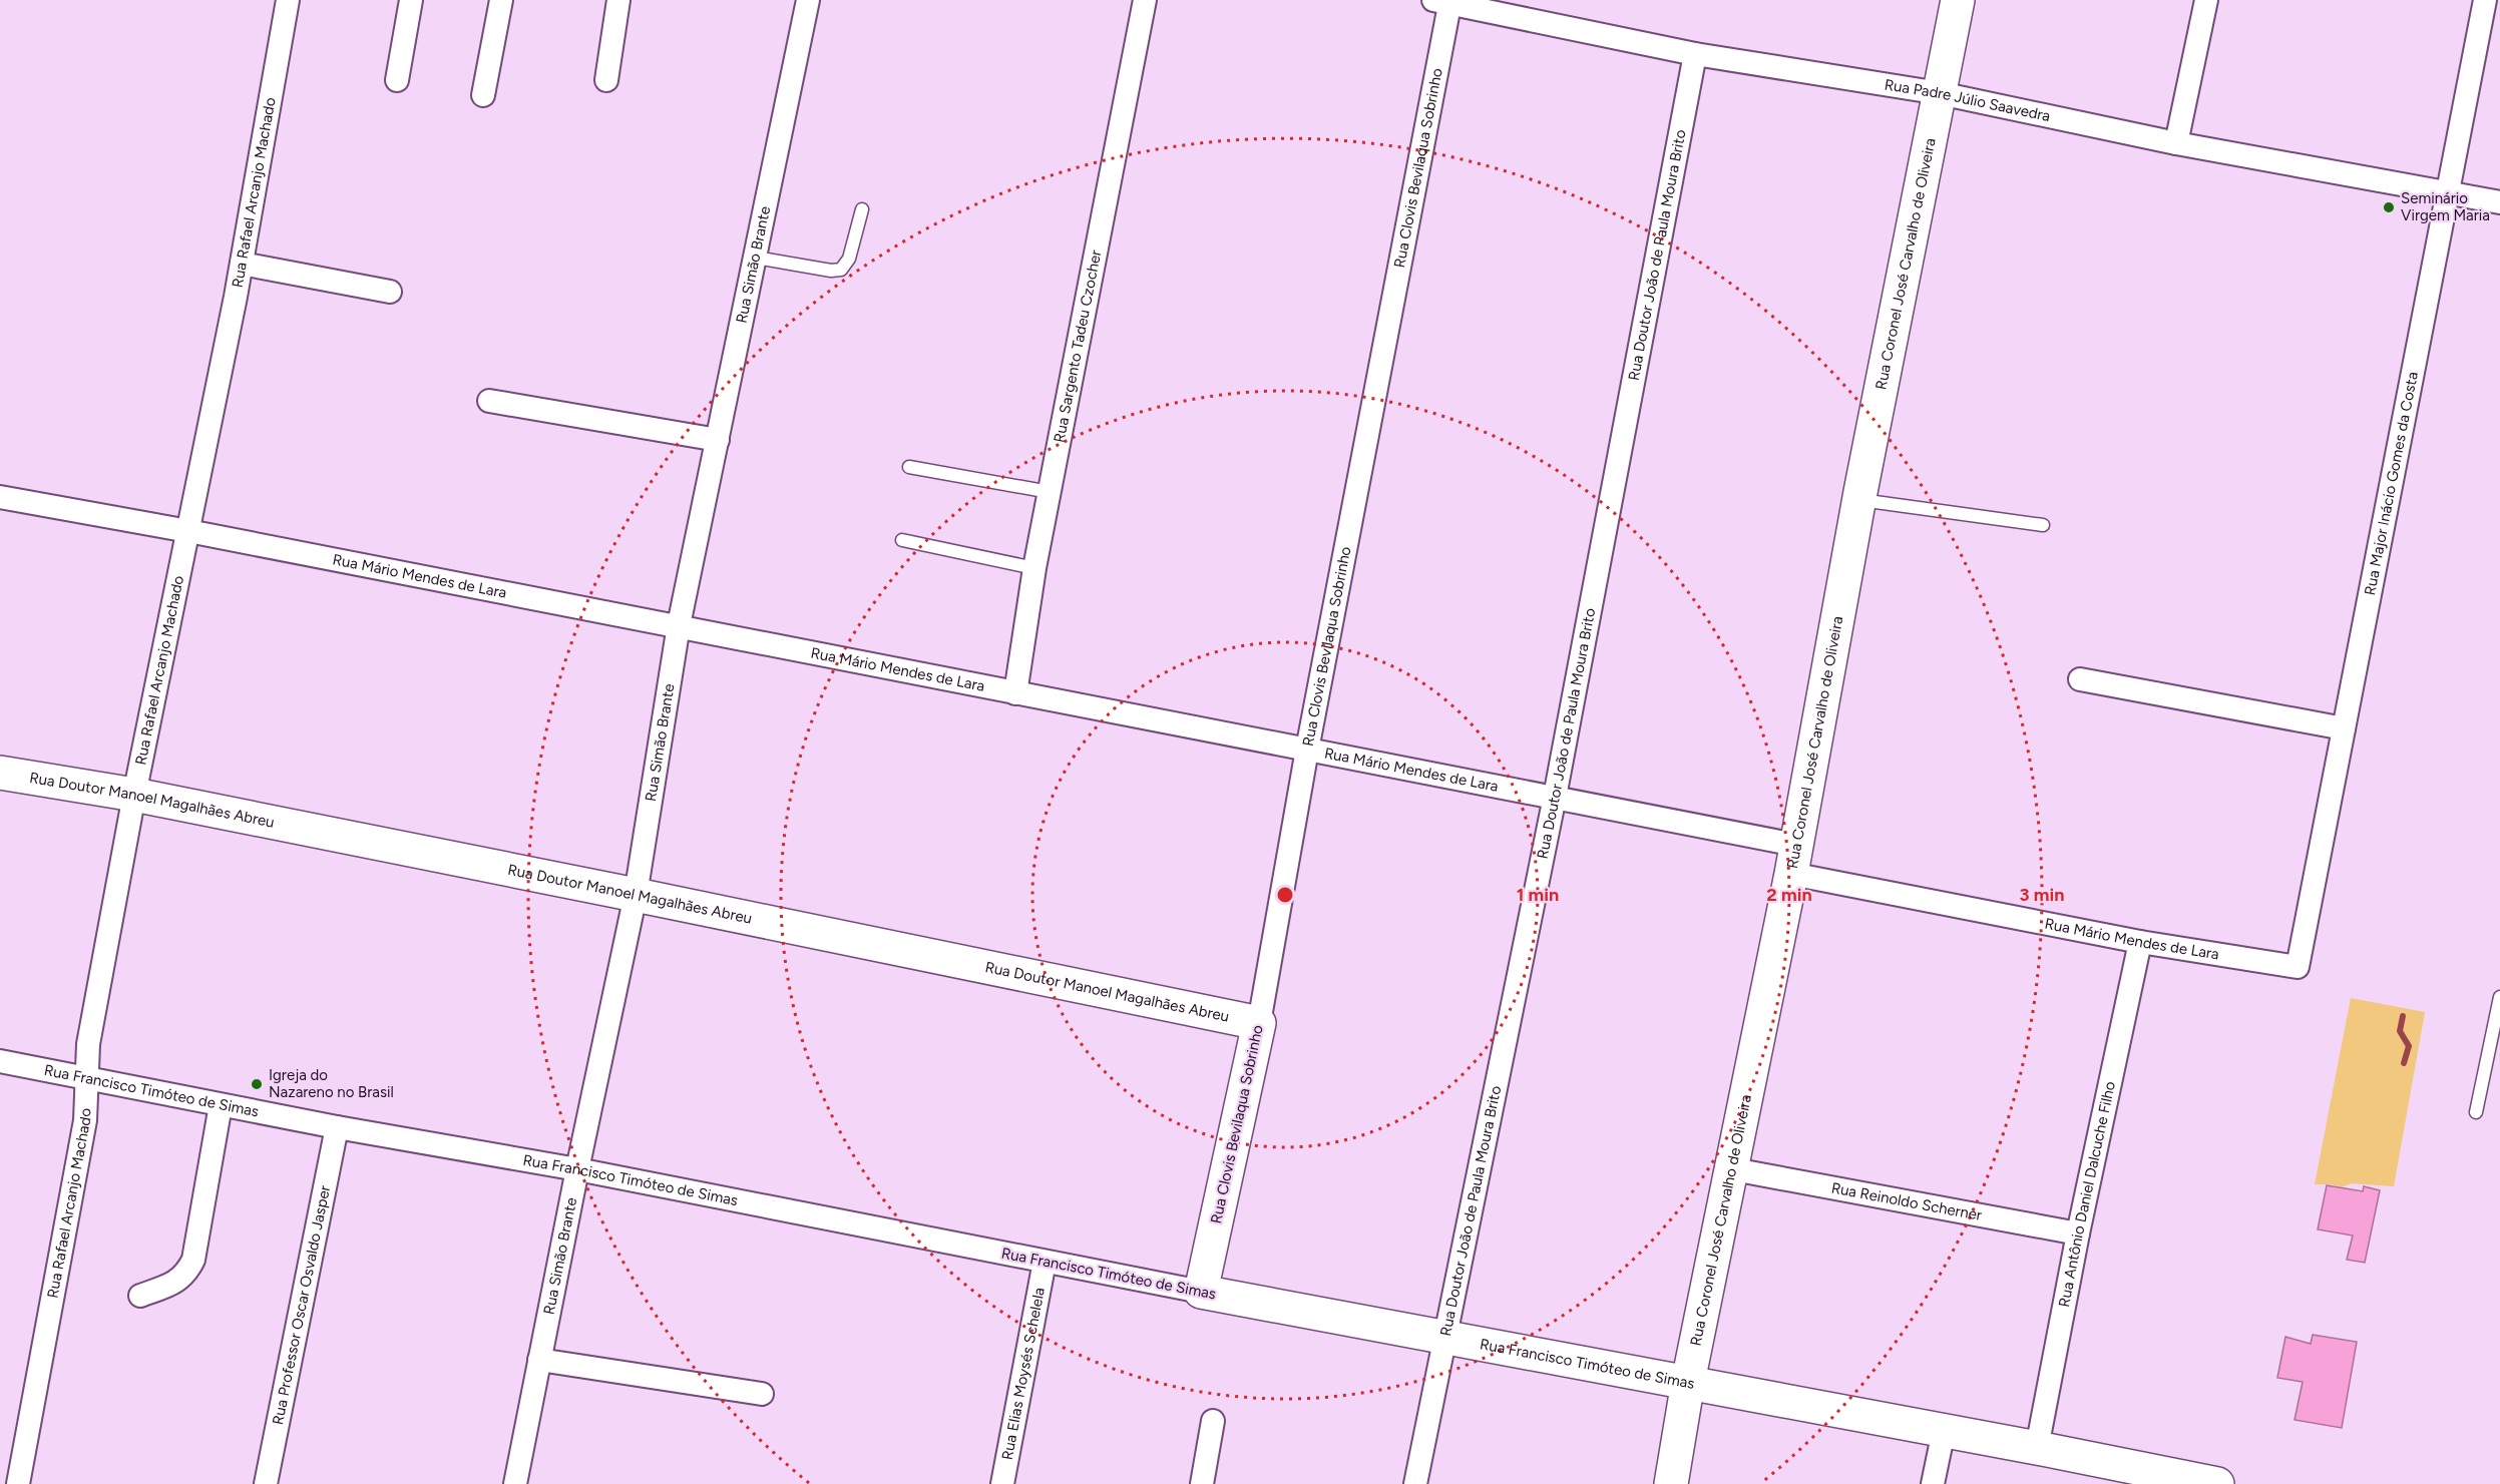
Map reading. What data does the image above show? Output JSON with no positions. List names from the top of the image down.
{
  "streets": {
    "street": [
      "Rua Padre Júlio Saavedra",
      "Rua Clovis Bevilaqua Sobrinho",
      "Rua Rafael Arcanjo Machado",
      "Rua Doutor João de Paula Moura Brito",
      "Rua Simão Brante",
      "Rua Coronel José Carvalho de Oliveira",
      "Rua Sargento Tadeu Czocher",
      "Rua Major Inácio Gomes da Costa",
      "Rua Mário Mendes de Lara",
      "Rua Doutor Manoel Magalhães Abreu",
      "Rua Francisco Timóteo de Simas",
      "Rua Antônio Daniel Dalcuche Filho",
      "Rua Reinoldo Scherner",
      "Rua Professor Oscar Osvaldo Jasper",
      "Rua Elias Moysés Schelela"
    ]
  },
  "crossings": [
    ["Rua Padre Júlio Saavedra", "Rua Clovis Bevilaqua Sobrinho"],
    ["Rua Padre Júlio Saavedra", "Rua Doutor João de Paula Moura Brito"],
    ["Rua Padre Júlio Saavedra", "Rua Coronel José Carvalho de Oliveira"],
    ["Rua Padre Júlio Saavedra", "Rua Major Inácio Gomes da Costa"],
    ["Rua Clovis Bevilaqua Sobrinho", "Rua Mário Mendes de Lara"],
    ["Rua Clovis Bevilaqua Sobrinho", "Rua Doutor Manoel Magalhães Abreu"],
    ["Rua Clovis Bevilaqua Sobrinho", "Rua Francisco Timóteo de Simas"],
    ["Rua Rafael Arcanjo Machado", "Rua Mário Mendes de Lara"],
    ["Rua Rafael Arcanjo Machado", "Rua Doutor Manoel Magalhães Abreu"],
    ["Rua Rafael Arcanjo Machado", "Rua Francisco Timóteo de Simas"],
    ["Rua Doutor João de Paula Moura Brito", "Rua Mário Mendes de Lara"],
    ["Rua Doutor João de Paula Moura Brito", "Rua Francisco Timóteo de Simas"],
    ["Rua Simão Brante", "Rua Mário Mendes de Lara"],
    ["Rua Simão Brante", "Rua Doutor Manoel Magalhães Abreu"],
    ["Rua Simão Brante", "Rua Francisco Timóteo de Simas"],
    ["Rua Coronel José Carvalho de Oliveira", "Rua Mário Mendes de Lara"],
    ["Rua Coronel José Carvalho de Oliveira", "Rua Francisco Timóteo de Simas"],
    ["Rua Coronel José Carvalho de Oliveira", "Rua Reinoldo Scherner"],
    ["Rua Sargento Tadeu Czocher", "Rua Mário Mendes de Lara"],
    ["Rua Major Inácio Gomes da Costa", "Rua Mário Mendes de Lara"],
    ["Rua Mário Mendes de Lara", "Rua Antônio Daniel Dalcuche Filho"],
    ["Rua Francisco Timóteo de Simas", "Rua Antônio Daniel Dalcuche Filho"],
    ["Rua Francisco Timóteo de Simas", "Rua Professor Oscar Osvaldo Jasper"],
    ["Rua Francisco Timóteo de Simas", "Rua Elias Moysés Schelela"],
    ["Rua Antônio Daniel Dalcuche Filho", "Rua Reinoldo Scherner"]
  ],
  "places": ["Seminário Virgem Maria", "Igreja do Nazareno no Brasil"],
  "rings": ["1 min", "2 min", "3 min"]
}
